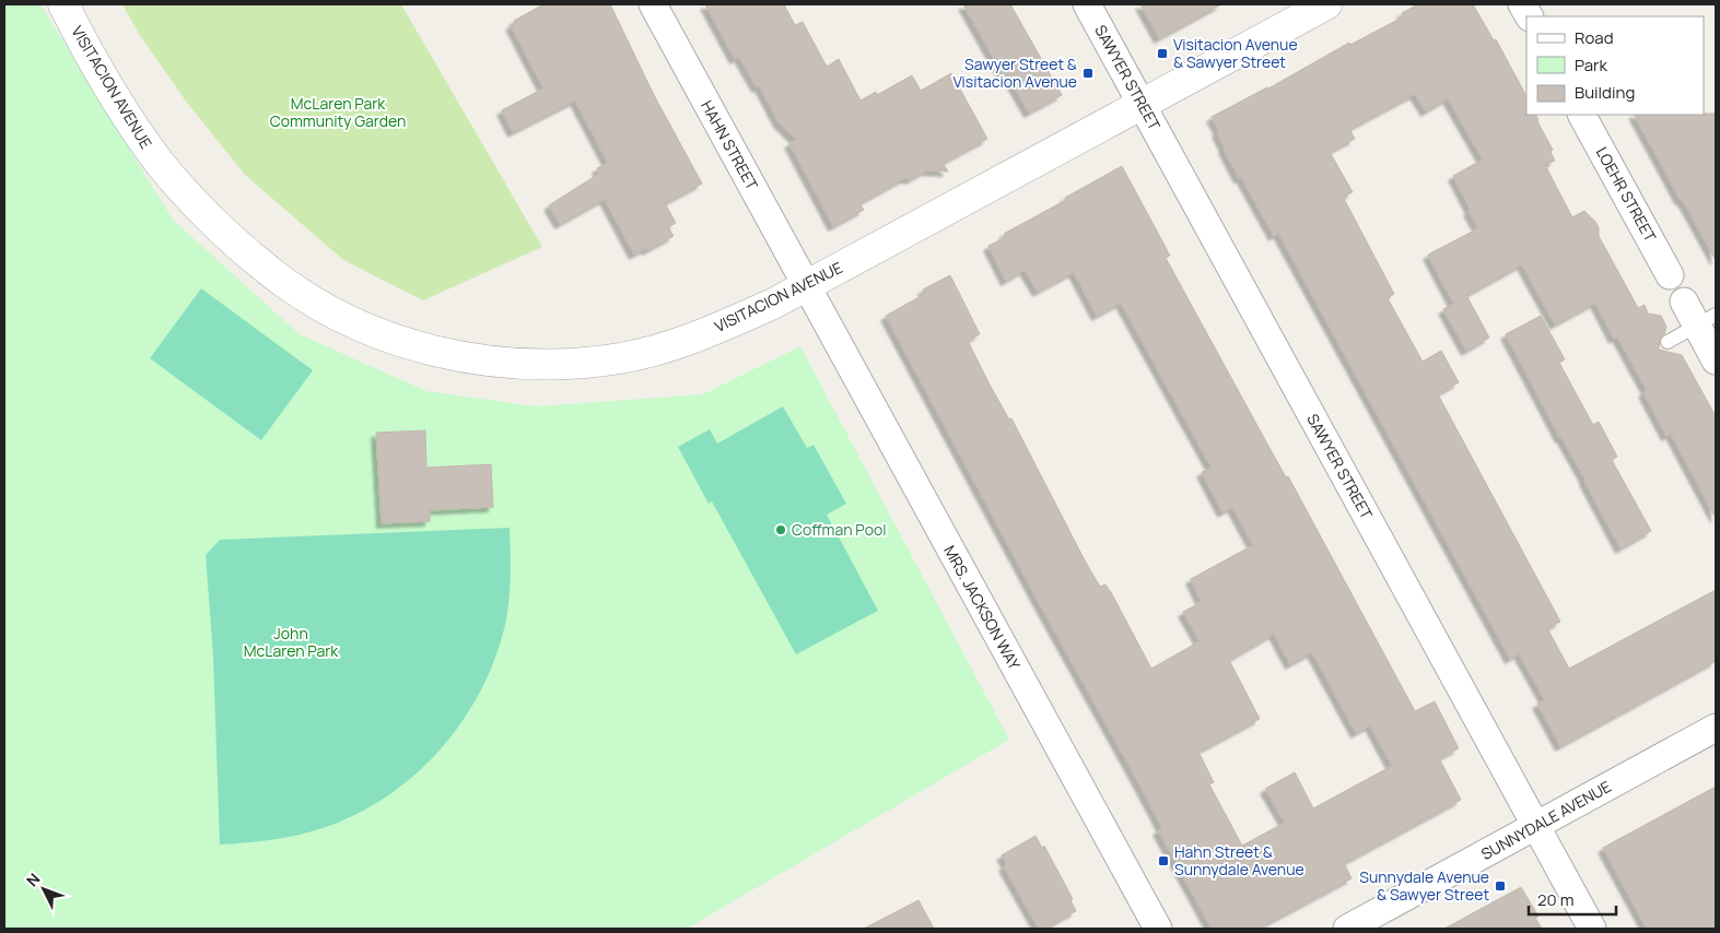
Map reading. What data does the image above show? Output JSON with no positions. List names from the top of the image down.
{
  "streets": {
    "street": [
      "SAWYER STREET",
      "VISITACION AVENUE",
      "HAHN STREET",
      "LOEHR STREET",
      "MRS. JACKSON WAY",
      "SUNNYDALE AVENUE"
    ]
  },
  "crossings": [
    ["SAWYER STREET", "VISITACION AVENUE"],
    ["SAWYER STREET", "SUNNYDALE AVENUE"],
    ["VISITACION AVENUE", "HAHN STREET"],
    ["VISITACION AVENUE", "MRS. JACKSON WAY"],
    ["HAHN STREET", "MRS. JACKSON WAY"]
  ],
  "parks": ["McLaren Park Community Garden", "John McLaren Park"],
  "places": {
    "transit": [
      "Visitacion Avenue & Sawyer Street",
      "Sawyer Street & Visitacion Avenue",
      "Hahn Street & Sunnydale Avenue",
      "Sunnydale Avenue & Sawyer Street"
    ],
    "other": ["Coffman Pool"]
  },
  "legend": ["Road", "Park", "Building"],
  "scale_bar": "20 m",
  "north": "top left"
}
